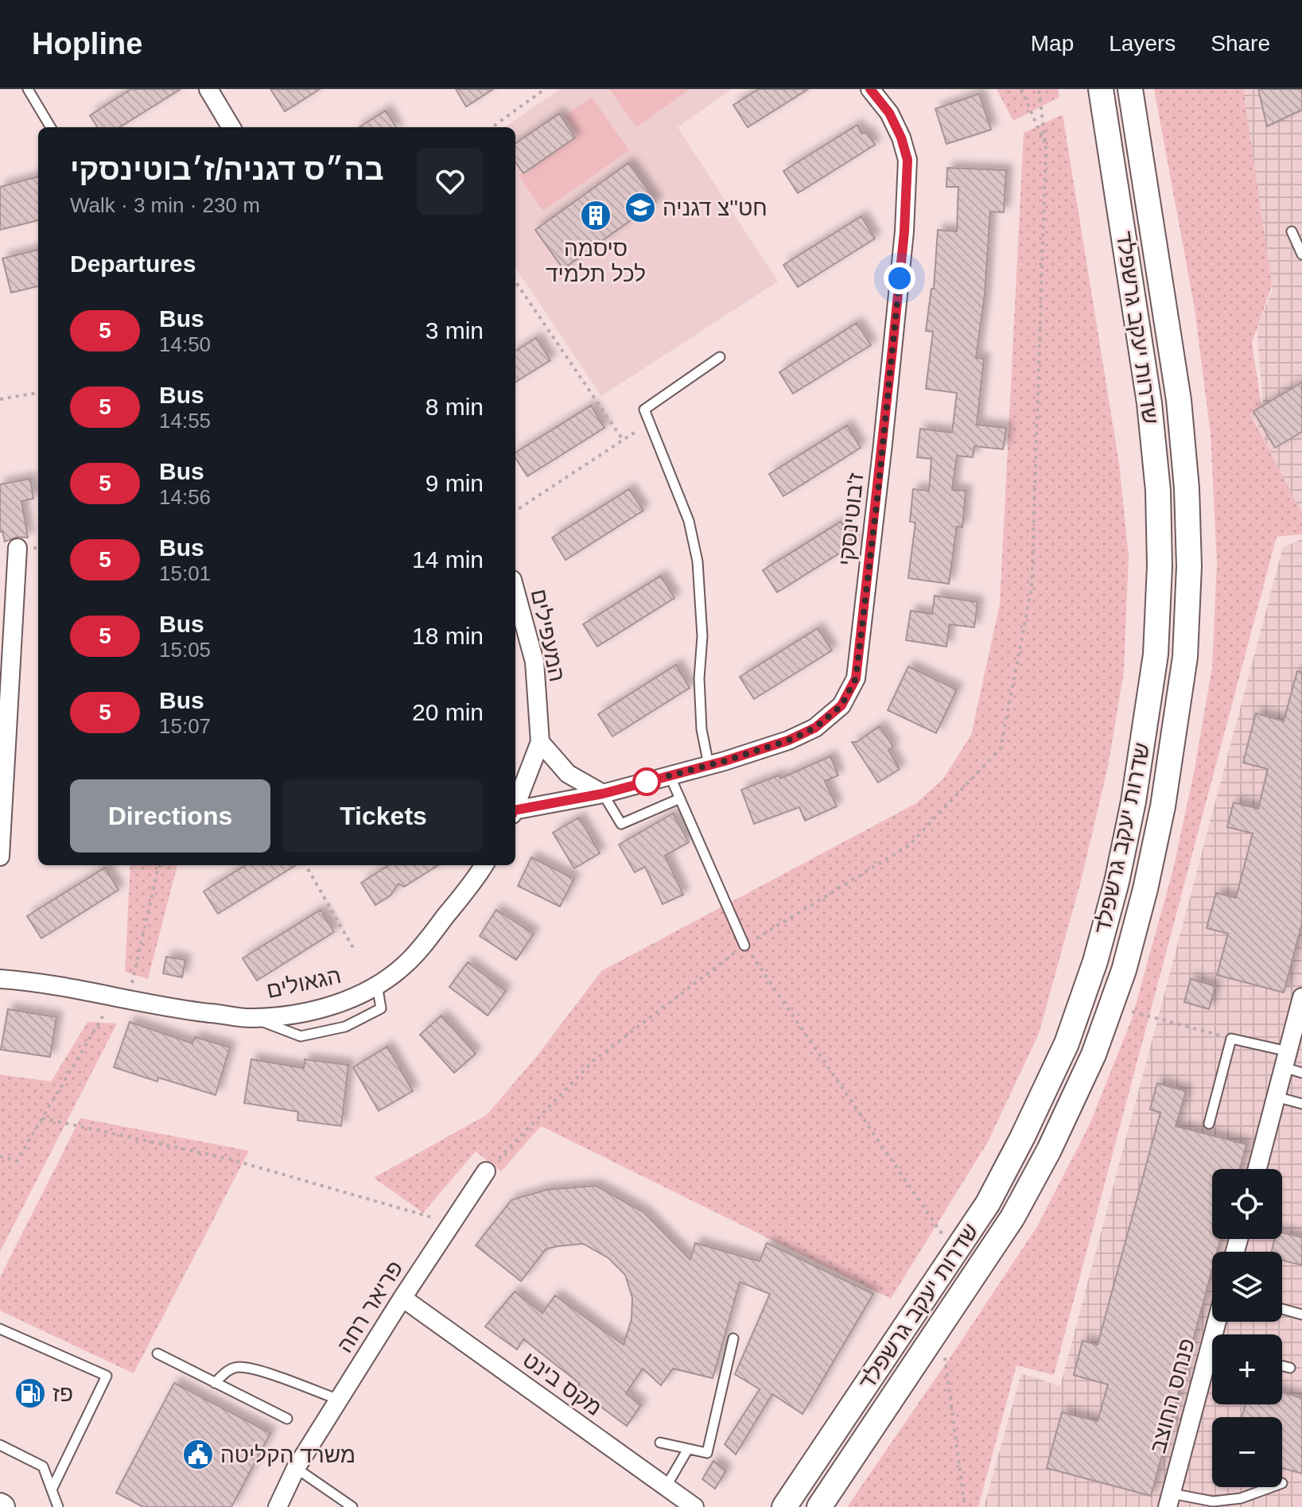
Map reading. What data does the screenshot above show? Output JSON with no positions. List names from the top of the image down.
{
  "streets": {
    "main road": ["שדרות יעקב גרשפלד"],
    "street": [
      "ז'בוטינסקי",
      "המעפילים",
      "הגאולים",
      "פריאר רחה",
      "מקס בינט",
      "פנחס החוצב"
    ]
  },
  "crossings": [
    ["פריאר רחה", "מקס בינט"]
  ],
  "places": {
    "school or university": ["חט''צ דגניה"],
    "building": ["סיסמה לכל תלמיד"],
    "fuel station": ["פז"],
    "public building": ["משרד הקליטה"]
  },
  "lines": ["bus line 5"],
  "page": {
    "header": "Hopline",
    "nav": ["Map", "Layers", "Share"],
    "heading": [
      ["בה״ס דגניה/ז׳בוטינסקי", "Walk · 3 min · 230 m"],
      "Departures"
    ],
    "list": [
      {
        "mark": "5",
        "name": "Bus",
        "note": "14:50",
        "value": "3 min"
      },
      {
        "mark": "5",
        "name": "Bus",
        "note": "14:55",
        "value": "8 min"
      },
      {
        "mark": "5",
        "name": "Bus",
        "note": "14:56",
        "value": "9 min"
      },
      {
        "mark": "5",
        "name": "Bus",
        "note": "15:01",
        "value": "14 min"
      },
      {
        "mark": "5",
        "name": "Bus",
        "note": "15:05",
        "value": "18 min"
      },
      {
        "mark": "5",
        "name": "Bus",
        "note": "15:07",
        "value": "20 min"
      }
    ],
    "buttons": ["Directions", "Tickets"],
    "map_buttons": ["+", "−"]
  }
}
